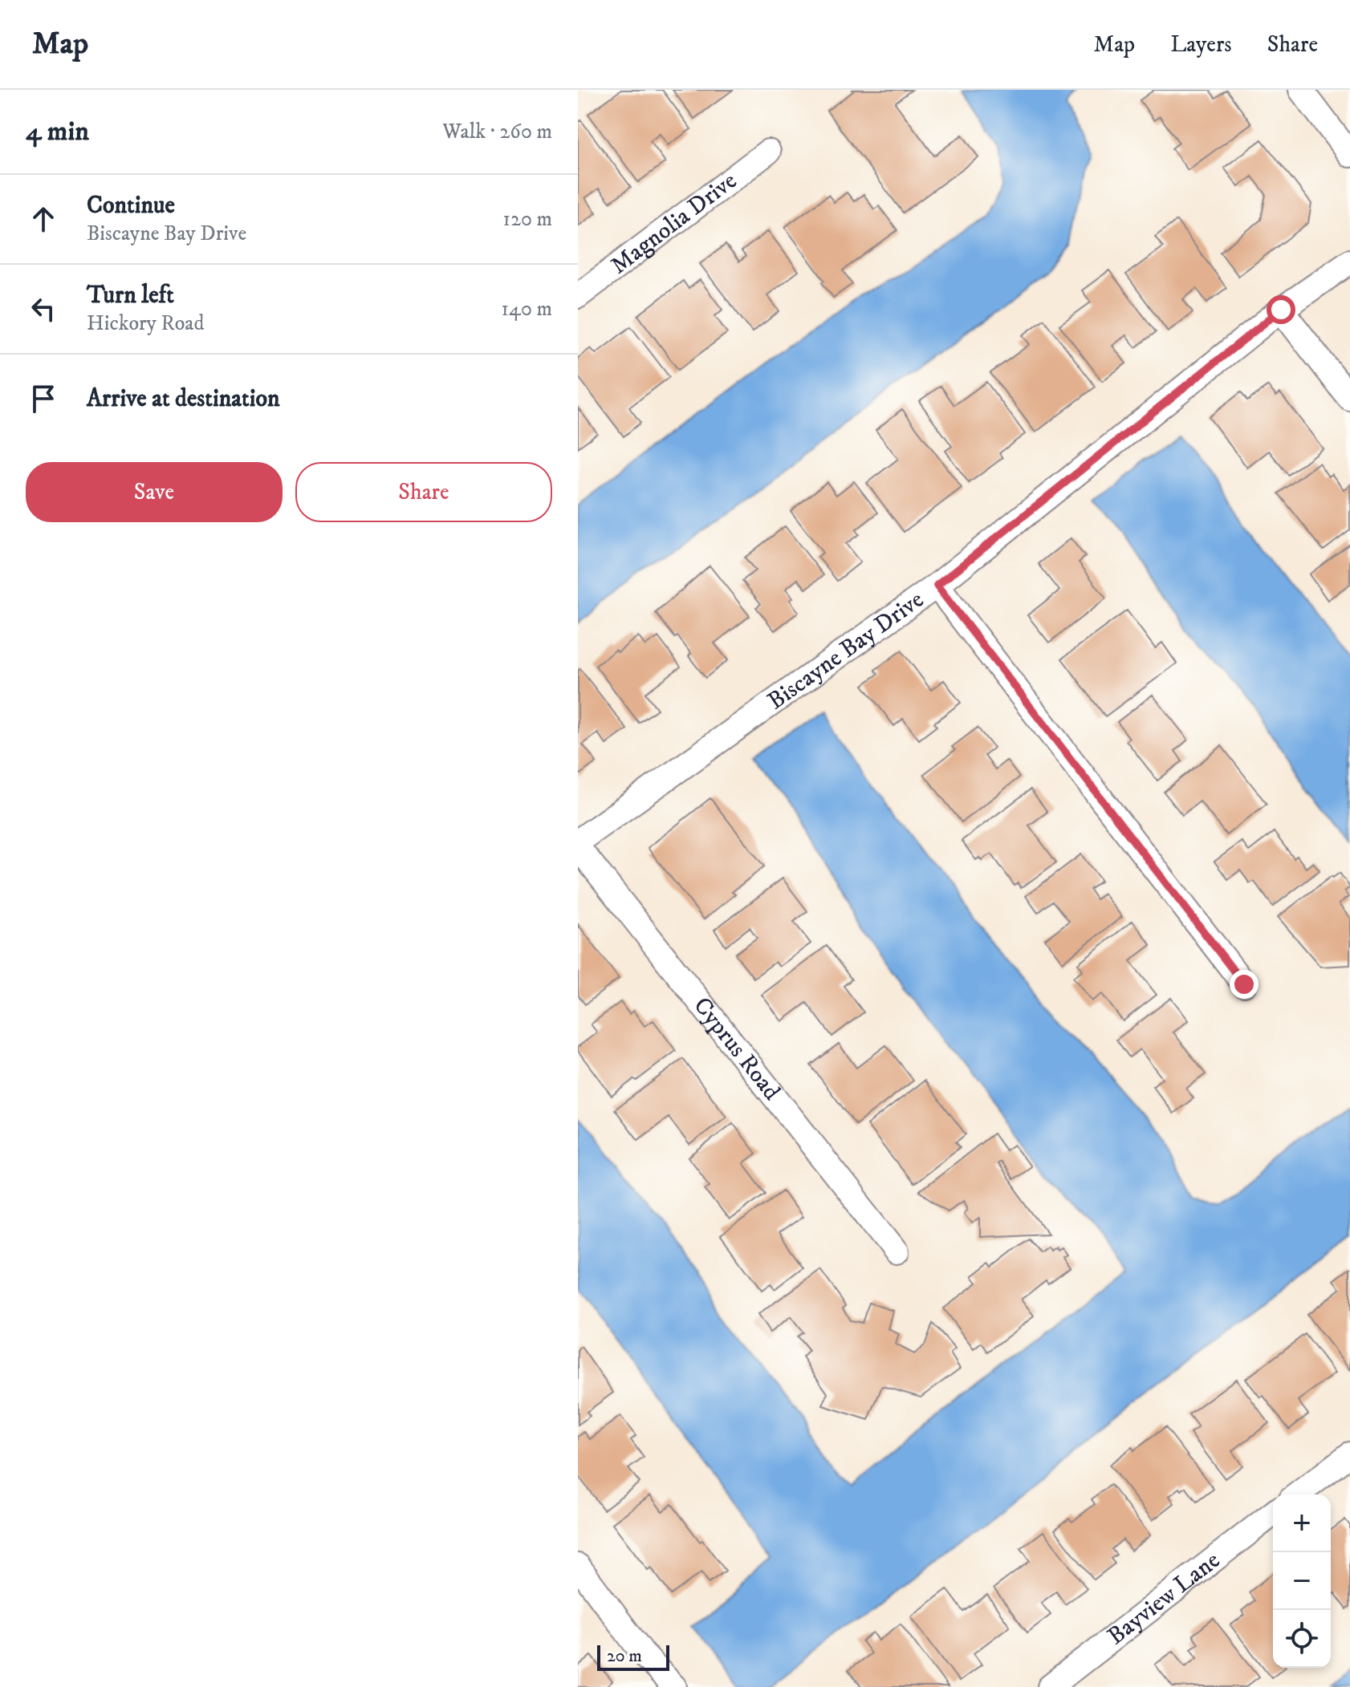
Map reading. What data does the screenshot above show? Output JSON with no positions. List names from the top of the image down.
{
  "streets": {
    "street": [
      "Magnolia Drive",
      "Biscayne Bay Drive",
      "Cyprus Road",
      "Bayview Lane"
    ]
  },
  "scale_bar": "20 m",
  "page": {
    "header": "Map",
    "nav": ["Map", "Layers", "Share"],
    "heading": ["4 min", "Walk · 260 m"],
    "list": [
      ["Continue", "Biscayne Bay Drive", "120 m"],
      ["Turn left", "Hickory Road", "140 m"],
      "Arrive at destination"
    ],
    "buttons": ["Save", "Share"],
    "map_buttons": ["+", "−"],
    "scale": "20 m"
  }
}
